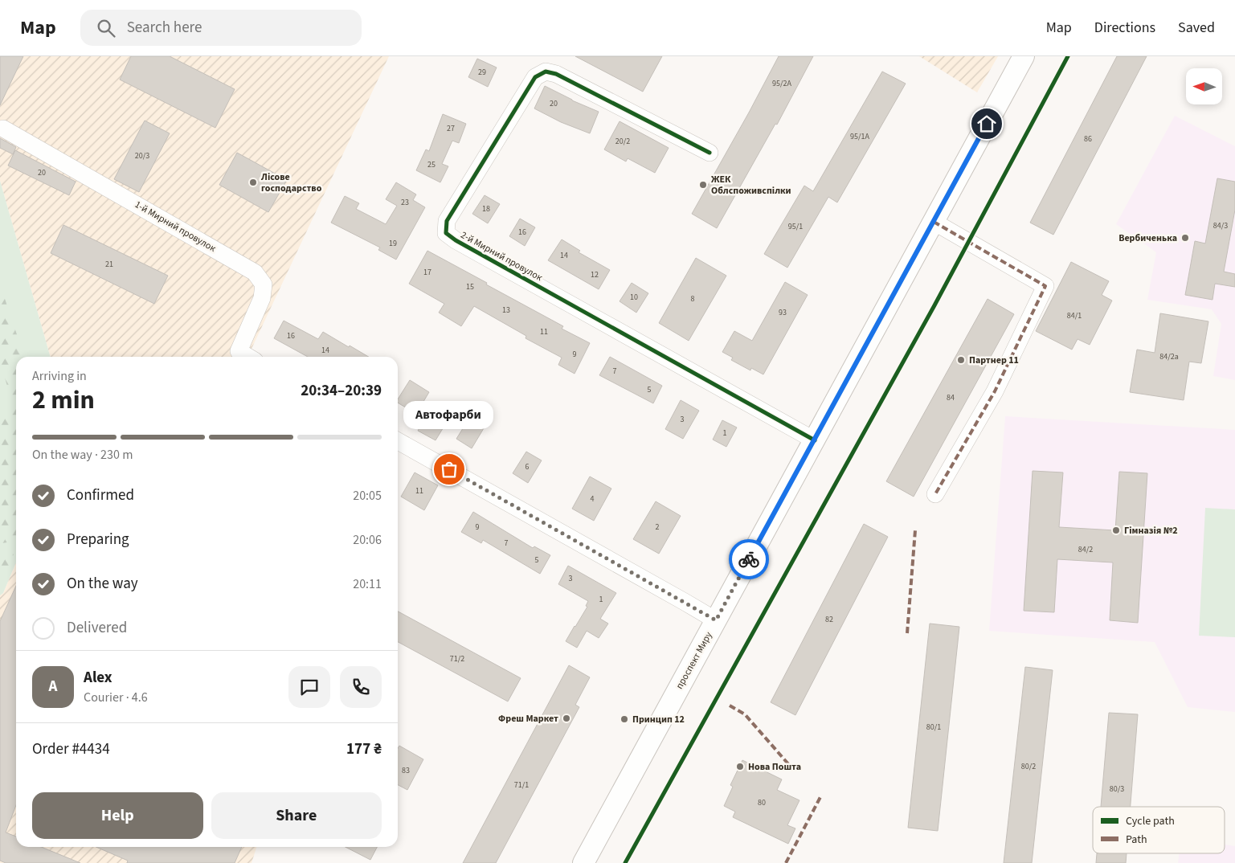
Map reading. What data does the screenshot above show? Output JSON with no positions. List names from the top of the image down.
{
  "streets": {
    "main road": ["проспект Миру"],
    "street": ["1-й Мирний провулок", "2-й Мирний провулок"]
  },
  "crossings": [
    ["2-й Мирний провулок", "проспект Миру"]
  ],
  "places": [
    "Лісове господарство",
    "ЖЕК Облспоживспілки",
    "Вербиченька",
    "Партнер 11",
    "Автофарби",
    "Гімназія №2",
    "Фреш Маркет",
    "Принцип 12",
    "Нова Пошта"
  ],
  "house_numbers": [
    "29",
    "95/2А",
    "20",
    "27",
    "95/1А",
    "86",
    "20/2",
    "20/3",
    "25",
    "20",
    "23",
    "18",
    "84/3",
    "95/1",
    "16",
    "19",
    "14",
    "21",
    "17",
    "12",
    "15",
    "10",
    "8",
    "13",
    "93",
    "84/1",
    "11",
    "16",
    "14",
    "9",
    "84/2а",
    "7",
    "5",
    "84",
    "3",
    "1",
    "6",
    "11",
    "4",
    "9",
    "2",
    "7",
    "84/2",
    "5",
    "3",
    "1",
    "82",
    "71/2",
    "80/1",
    "80/2",
    "83",
    "71/1",
    "80/3",
    "80"
  ],
  "legend": ["Cycle path", "Path"],
  "north": "left",
  "page": {
    "header": "Map",
    "search": "Search here",
    "nav": ["Map", "Directions", "Saved"],
    "heading": ["2 min", "Arriving in", "20:34–20:39"],
    "panel": [
      "Alex",
      "Courier · 4.6",
      "Order #4434",
      "177 ₴"
    ],
    "bubble": "Автофарби",
    "bar": "On the way · 230 m",
    "list": [
      ["Confirmed", "20:05"],
      ["Preparing", "20:06"],
      ["On the way", "20:11"],
      "Delivered"
    ],
    "round": "A",
    "buttons": ["Help", "Share"]
  }
}
